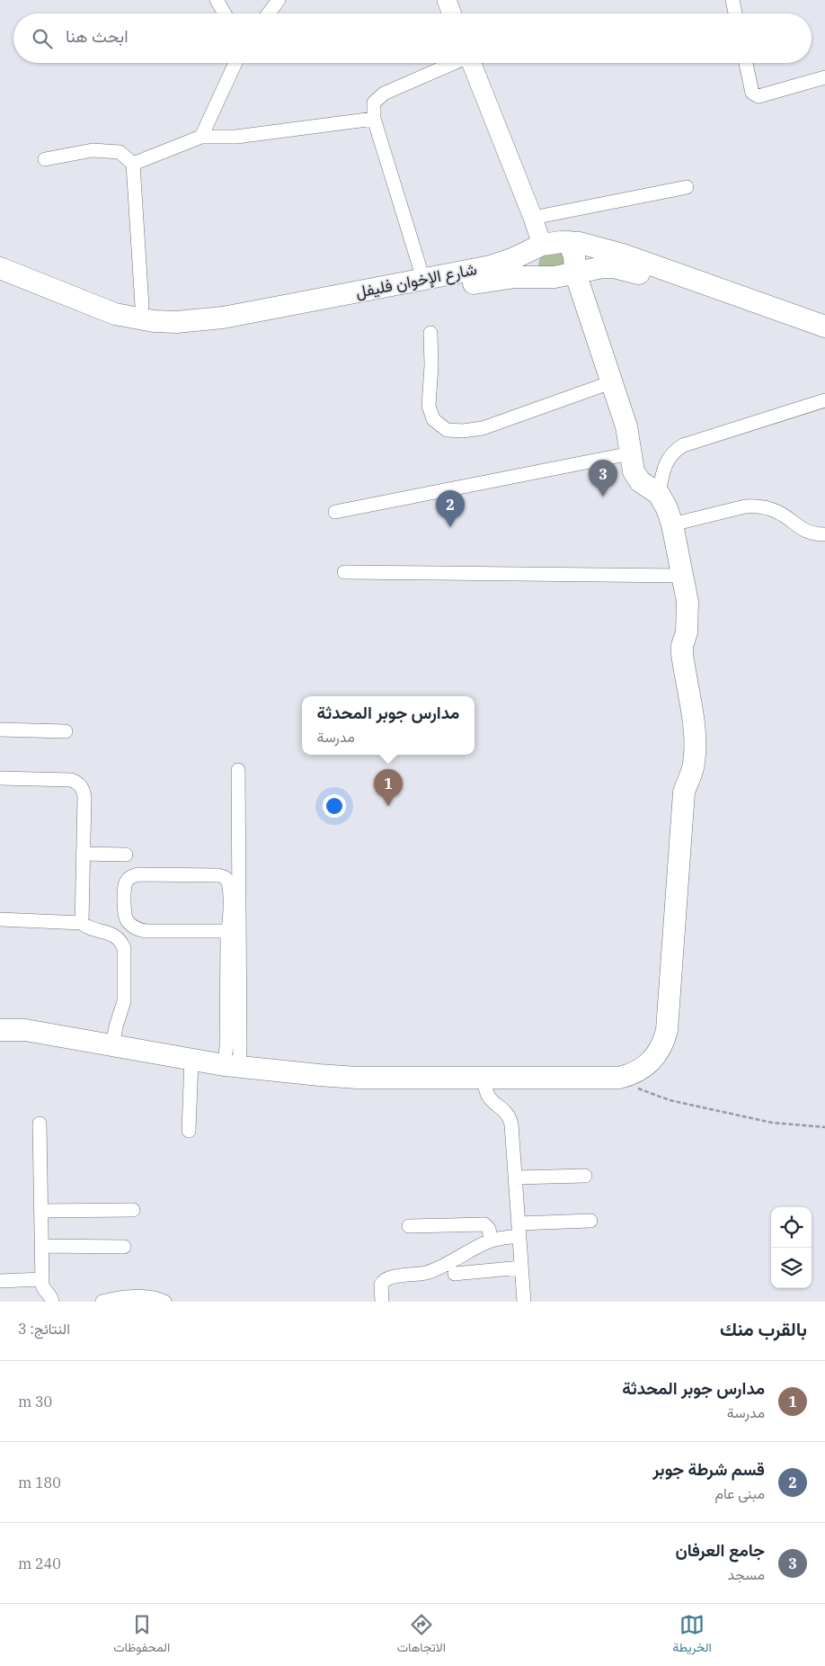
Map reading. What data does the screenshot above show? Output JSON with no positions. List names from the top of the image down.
{
  "streets": {
    "main road": ["شارع الإخوان فليفل"]
  },
  "page": {
    "search": "ابحث هنا",
    "pins": ["3", "2", "1"],
    "popup": ["مدارس جوبر المحدثة", "مدرسة"],
    "heading": ["بالقرب منك", "النتائج: 3"],
    "list": [
      {
        "mark": "1",
        "name": "مدارس جوبر المحدثة",
        "note": "مدرسة",
        "value": "30 m"
      },
      {
        "mark": "2",
        "name": "قسم شرطة جوبر",
        "note": "مبنى عام",
        "value": "180 m"
      },
      {
        "mark": "3",
        "name": "جامع العرفان",
        "note": "مسجد",
        "value": "240 m"
      }
    ],
    "nav": ["الخريطة", "الاتجاهات", "المحفوظات"]
  }
}
